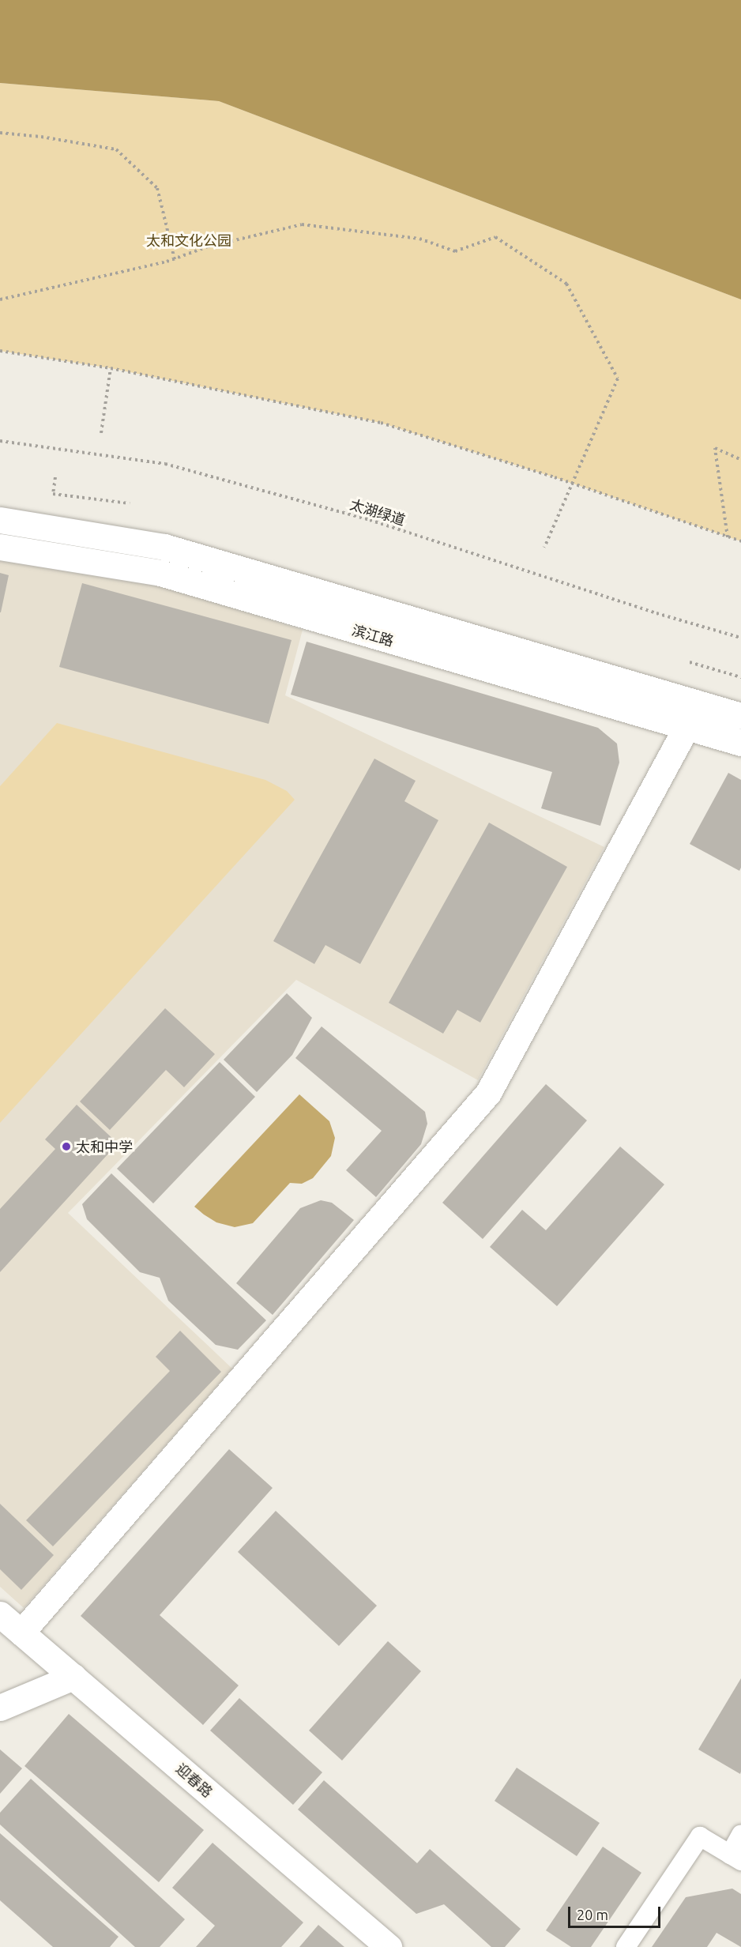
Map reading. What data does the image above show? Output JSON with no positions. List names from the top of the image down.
{
  "streets": {
    "street": ["滨江路", "迎春路"],
    "path": ["太湖绿道"]
  },
  "parks": ["太和文化公园"],
  "places": ["太和中学"],
  "scale_bar": "20 m"
}
